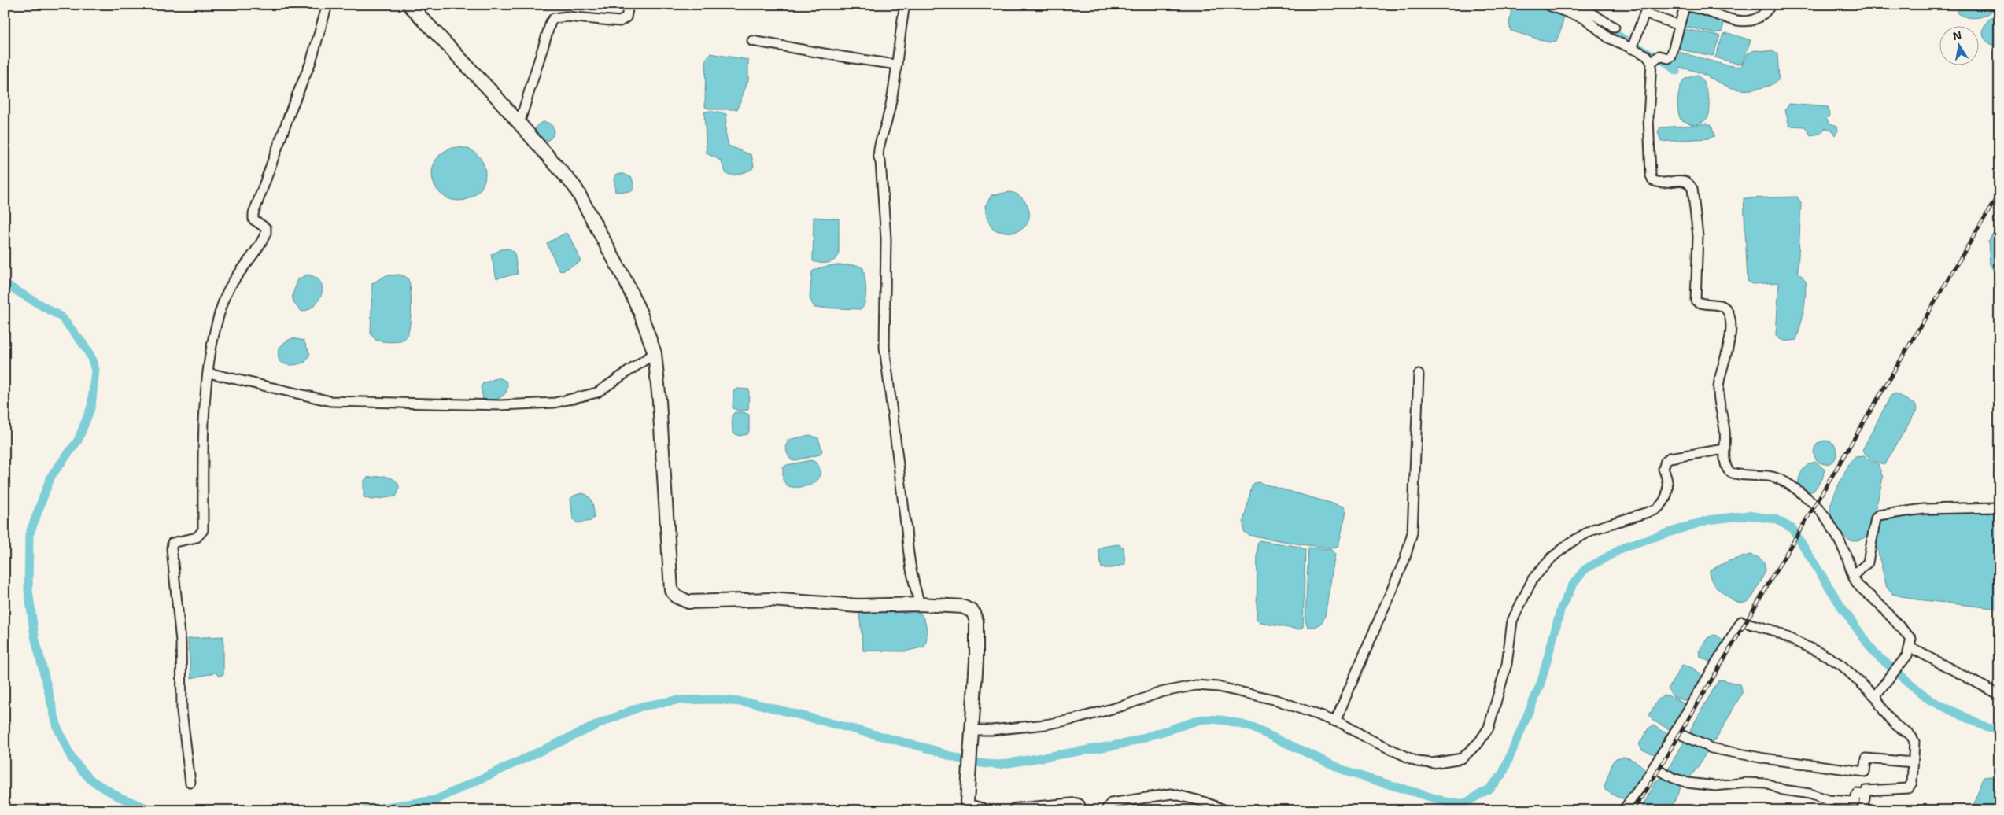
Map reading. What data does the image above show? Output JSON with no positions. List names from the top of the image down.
{
  "north": "top"
}
